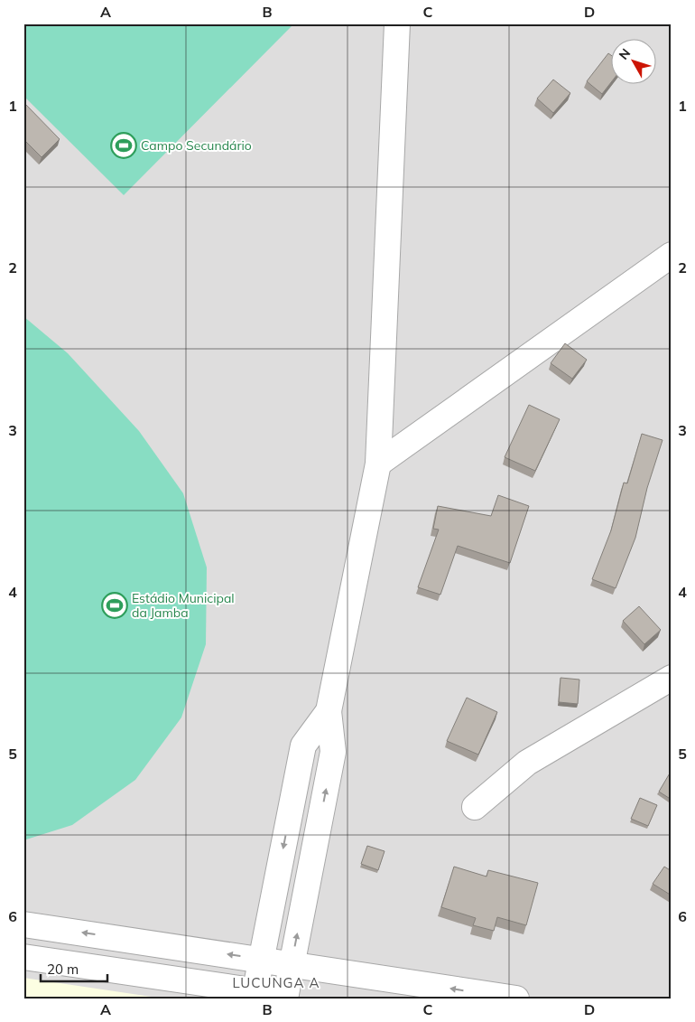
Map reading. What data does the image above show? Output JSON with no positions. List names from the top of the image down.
{
  "districts": ["LUCUNGA A"],
  "places": {
    "sports": ["Campo Secundário", "Estádio Municipal da Jamba"]
  },
  "scale_bar": "20 m",
  "north": "top left",
  "grid": {
    "columns": [
      "A",
      "B",
      "C",
      "D"
    ],
    "rows": [
      "1",
      "2",
      "3",
      "4",
      "5",
      "6"
    ]
  }
}
